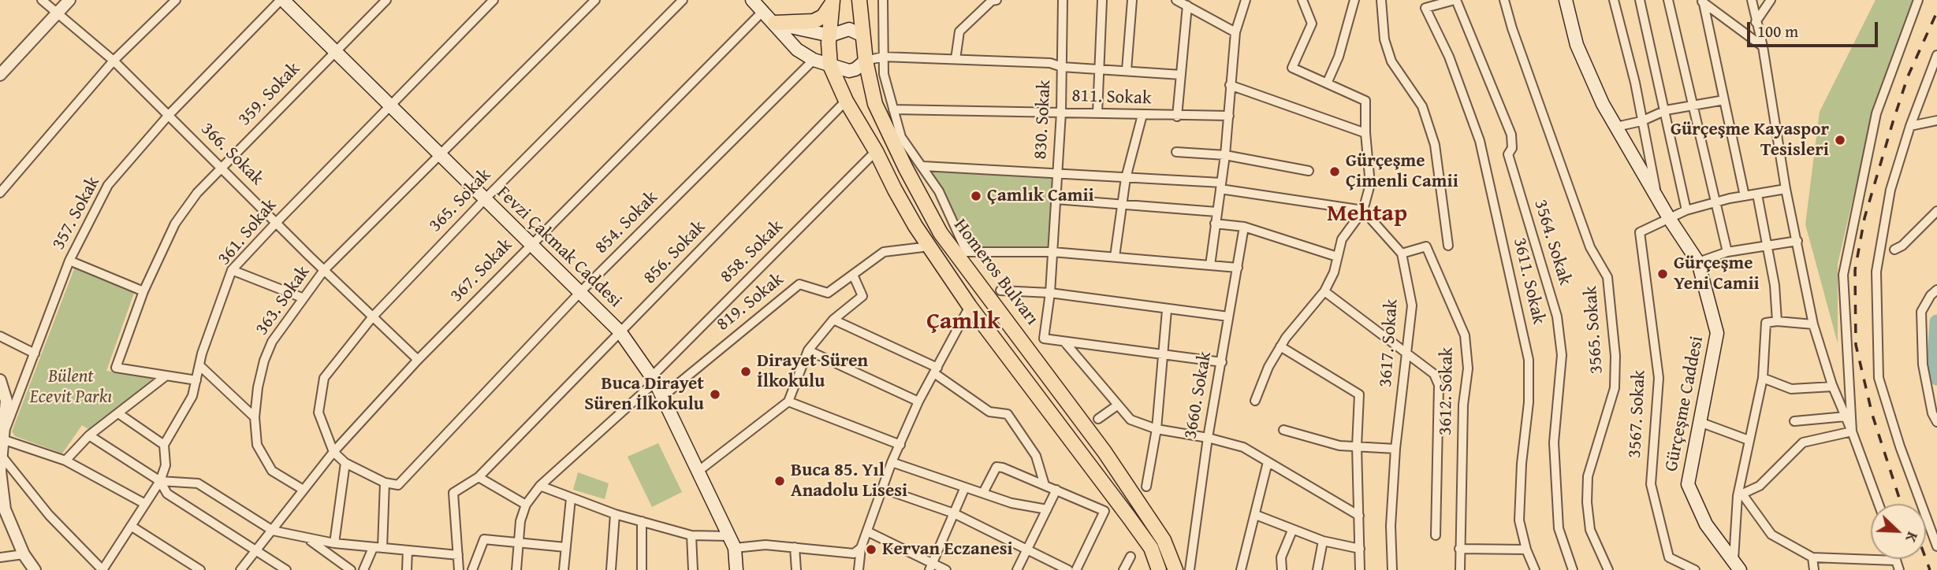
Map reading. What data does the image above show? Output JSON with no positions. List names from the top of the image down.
{
  "streets": {
    "main road": ["Fevzi Çakmak Caddesi", "Homeros Bulvarı", "Gürçeşme Caddesi"],
    "street": [
      "359. Sokak",
      "811. Sokak",
      "830. Sokak",
      "366. Sokak",
      "365. Sokak",
      "357. Sokak",
      "854. Sokak",
      "361. Sokak",
      "3564. Sokak",
      "858. Sokak",
      "856. Sokak",
      "367. Sokak",
      "3611. Sokak",
      "363. Sokak",
      "819. Sokak",
      "3565. Sokak",
      "3617. Sokak",
      "3612. Sokak",
      "3660. Sokak",
      "3567. Sokak"
    ]
  },
  "crossings": [
    ["359. Sokak", "366. Sokak"],
    ["359. Sokak", "Fevzi Çakmak Caddesi"],
    ["811. Sokak", "830. Sokak"],
    ["366. Sokak", "365. Sokak"],
    ["366. Sokak", "357. Sokak"],
    ["366. Sokak", "361. Sokak"],
    ["366. Sokak", "367. Sokak"],
    ["366. Sokak", "363. Sokak"],
    ["365. Sokak", "Fevzi Çakmak Caddesi"],
    ["365. Sokak", "367. Sokak"],
    ["357. Sokak", "Fevzi Çakmak Caddesi"],
    ["854. Sokak", "Fevzi Çakmak Caddesi"],
    ["361. Sokak", "Fevzi Çakmak Caddesi"],
    ["3564. Sokak", "3611. Sokak"],
    ["Fevzi Çakmak Caddesi", "858. Sokak"],
    ["Fevzi Çakmak Caddesi", "856. Sokak"],
    ["Fevzi Çakmak Caddesi", "367. Sokak"],
    ["Fevzi Çakmak Caddesi", "363. Sokak"],
    ["Fevzi Çakmak Caddesi", "819. Sokak"],
    ["858. Sokak", "Homeros Bulvarı"],
    ["856. Sokak", "Homeros Bulvarı"],
    ["367. Sokak", "363. Sokak"],
    ["Homeros Bulvarı", "819. Sokak"],
    ["3617. Sokak", "3612. Sokak"],
    ["Gürçeşme Caddesi", "3567. Sokak"]
  ],
  "districts": ["Mehtap", "Çamlık"],
  "parks": ["Bülent Ecevit Parkı"],
  "places": [
    "Gürçeşme Kayaspor Tesisleri",
    "Gürçeşme Çimenli Camii",
    "Çamlık Camii",
    "Gürçeşme Yeni Camii",
    "Dirayet Süren İlkokulu",
    "Buca Dirayet Süren İlkokulu",
    "Buca 85. Yıl Anadolu Lisesi",
    "Kervan Eczanesi"
  ],
  "scale_bar": "100 m",
  "north": "bottom right"
}
